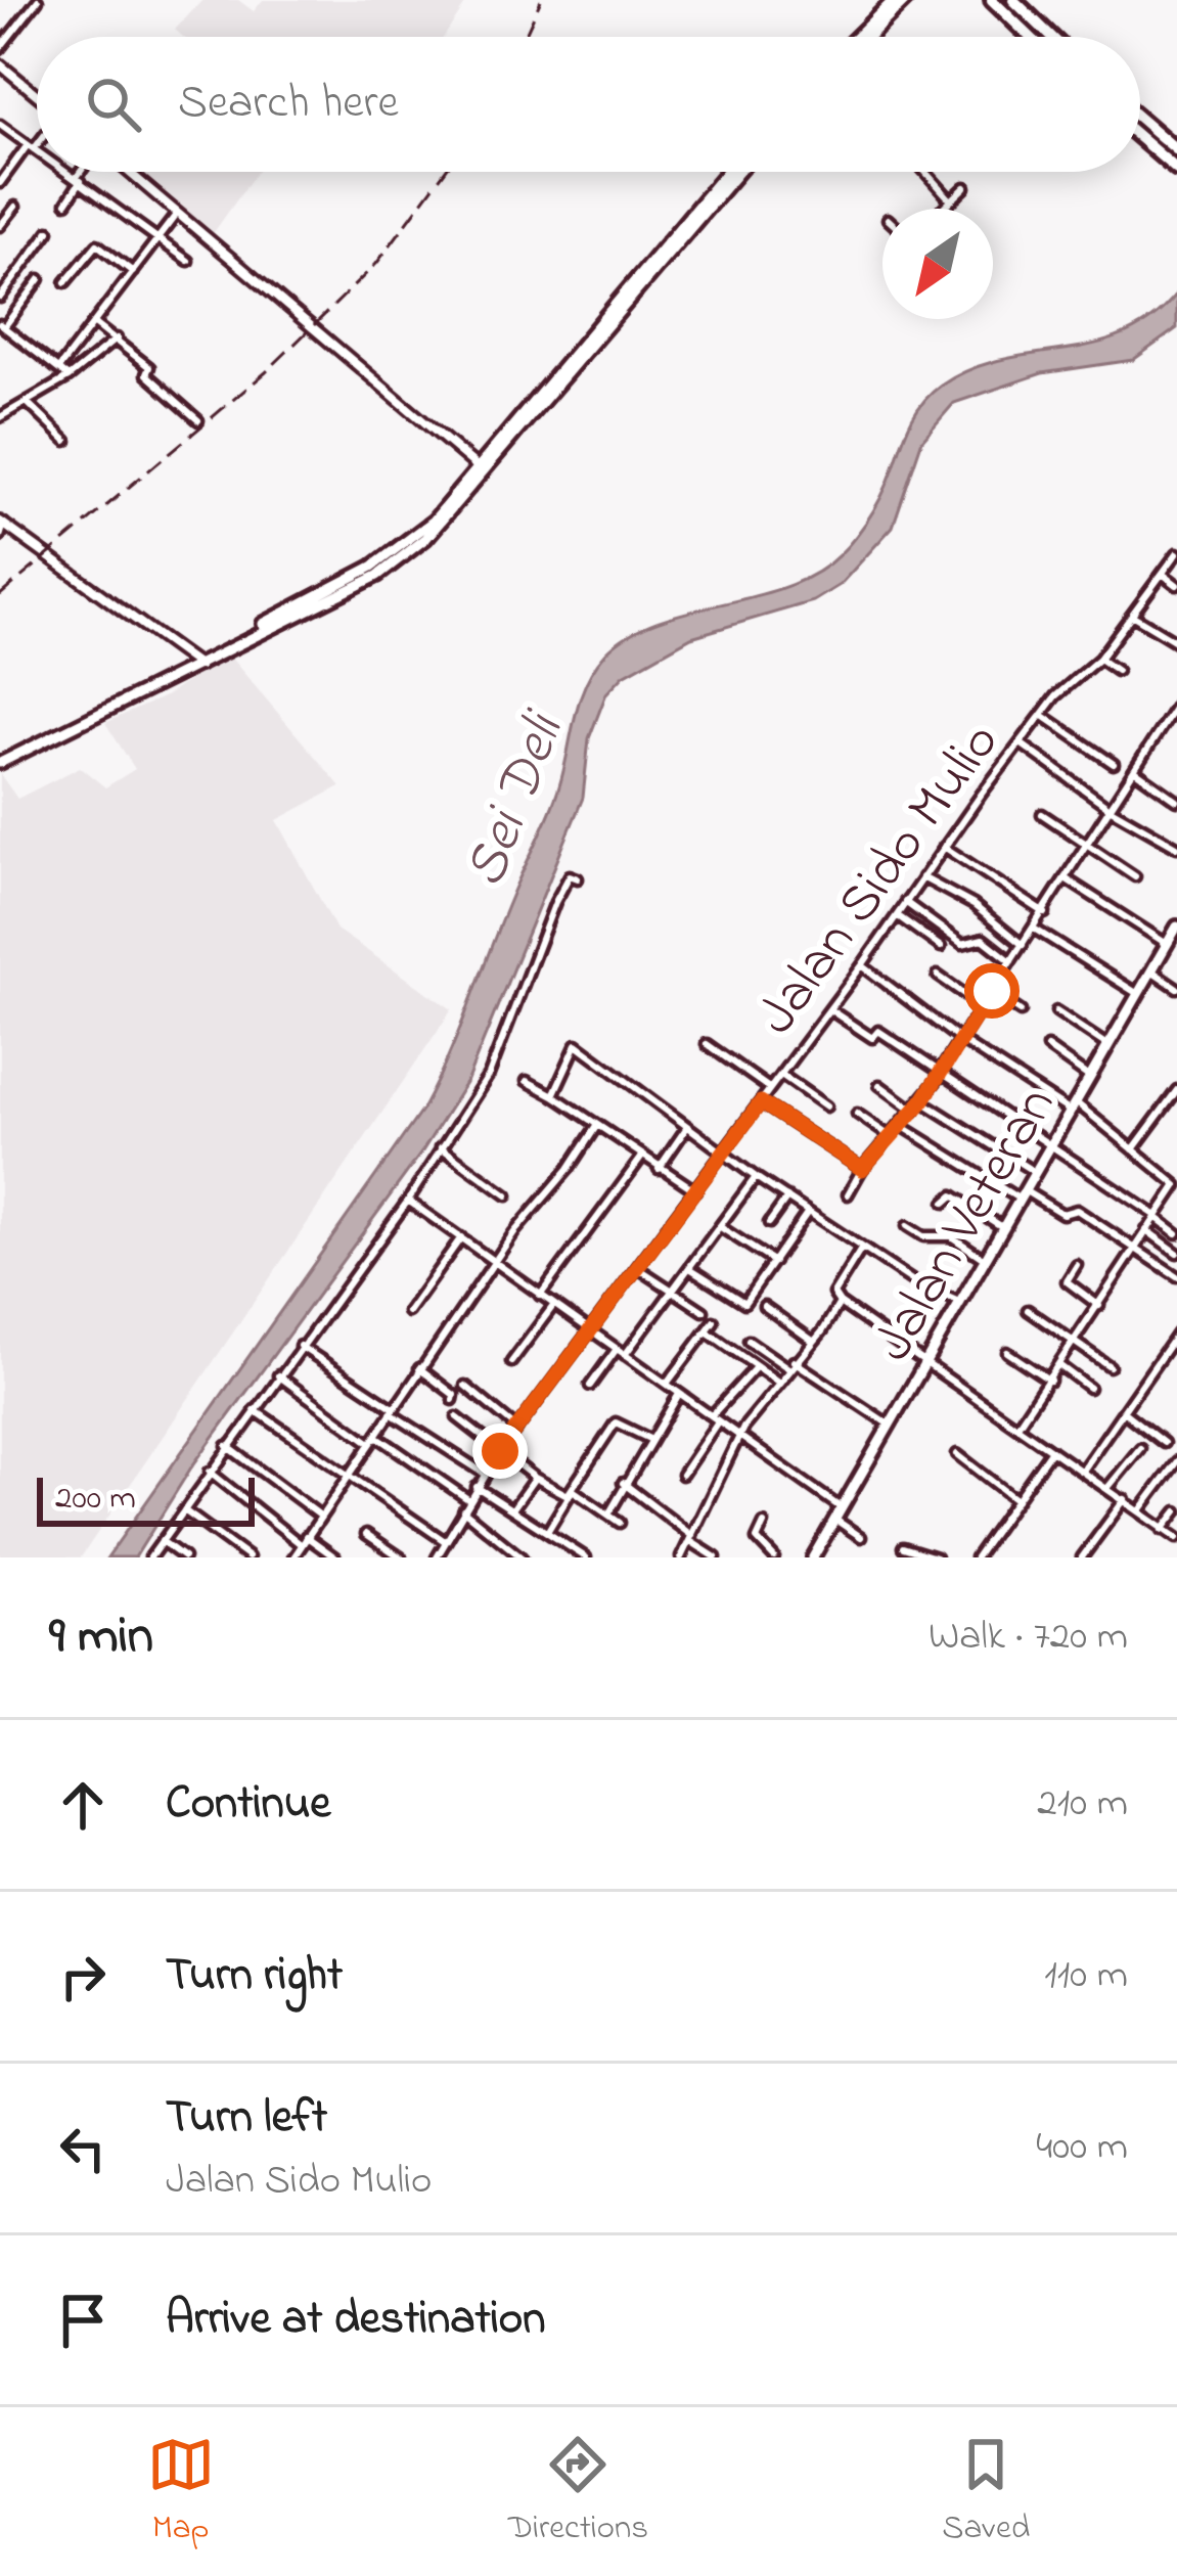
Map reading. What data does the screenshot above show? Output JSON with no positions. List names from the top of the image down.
{
  "streets": {
    "main road": ["Jalan Veteran"],
    "street": ["Jalan Sido Mulio"]
  },
  "water": ["Sei Deli"],
  "scale_bar": "200 m",
  "north": "bottom left",
  "page": {
    "search": "Search here",
    "scale": "200 m",
    "heading": ["9 min", "Walk · 720 m"],
    "list": [
      ["Continue", "210 m"],
      ["Turn right", "110 m"],
      ["Turn left", "Jalan Sido Mulio", "400 m"],
      "Arrive at destination"
    ],
    "nav": ["Map", "Directions", "Saved"]
  }
}
